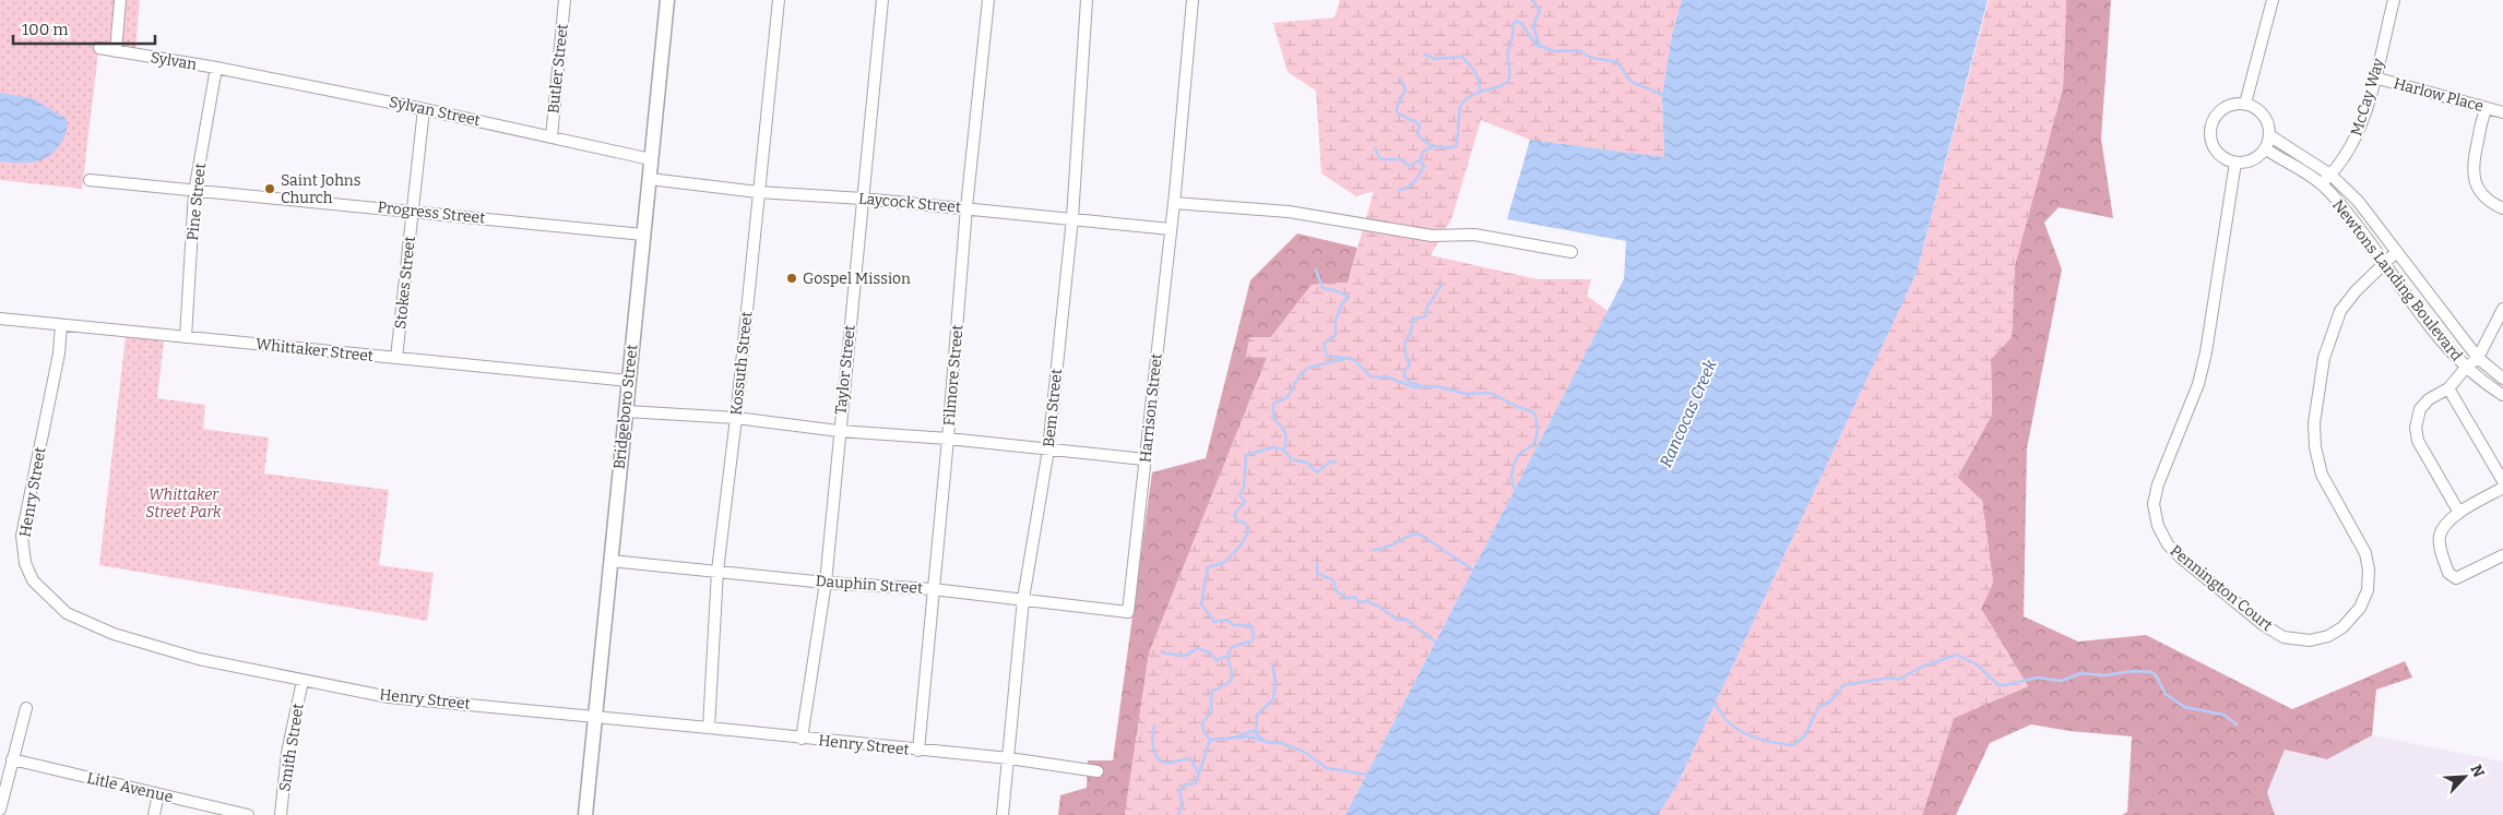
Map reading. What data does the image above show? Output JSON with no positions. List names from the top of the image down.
{
  "streets": {
    "main road": ["Bridgeboro Street"],
    "street": [
      "Sylvan",
      "Butler Street",
      "Harlow Place",
      "McCay Way",
      "Sylvan Street",
      "Pine Street",
      "Laycock Street",
      "Progress Street",
      "Newtons Landing Boulevard",
      "Stokes Street",
      "Whittaker Street",
      "Kossuth Street",
      "Taylor Street",
      "Filmore Street",
      "Bem Street",
      "Harrison Street",
      "Henry Street",
      "Dauphin Street",
      "Pennington Court",
      "Smith Street",
      "Litle Avenue"
    ]
  },
  "crossings": [
    ["Sylvan", "Sylvan Street"],
    ["Sylvan", "Pine Street"],
    ["Butler Street", "Sylvan Street"],
    ["Harlow Place", "McCay Way"],
    ["McCay Way", "Newtons Landing Boulevard"],
    ["Sylvan Street", "Pine Street"],
    ["Sylvan Street", "Stokes Street"],
    ["Sylvan Street", "Bridgeboro Street"],
    ["Pine Street", "Progress Street"],
    ["Pine Street", "Whittaker Street"],
    ["Laycock Street", "Kossuth Street"],
    ["Laycock Street", "Taylor Street"],
    ["Laycock Street", "Filmore Street"],
    ["Laycock Street", "Bridgeboro Street"],
    ["Laycock Street", "Bem Street"],
    ["Laycock Street", "Harrison Street"],
    ["Progress Street", "Stokes Street"],
    ["Progress Street", "Bridgeboro Street"],
    ["Newtons Landing Boulevard", "Pennington Court"],
    ["Stokes Street", "Whittaker Street"],
    ["Whittaker Street", "Bridgeboro Street"],
    ["Whittaker Street", "Henry Street"],
    ["Kossuth Street", "Henry Street"],
    ["Kossuth Street", "Dauphin Street"],
    ["Taylor Street", "Henry Street"],
    ["Taylor Street", "Dauphin Street"],
    ["Filmore Street", "Henry Street"],
    ["Filmore Street", "Dauphin Street"],
    ["Bridgeboro Street", "Henry Street"],
    ["Bridgeboro Street", "Dauphin Street"],
    ["Bem Street", "Henry Street"],
    ["Bem Street", "Dauphin Street"],
    ["Harrison Street", "Dauphin Street"],
    ["Henry Street", "Smith Street"]
  ],
  "water": ["Rancocas Creek"],
  "parks": ["Whittaker Street Park"],
  "places": ["Saint Johns Church", "Gospel Mission"],
  "scale_bar": "100 m",
  "north": "top right"
}
